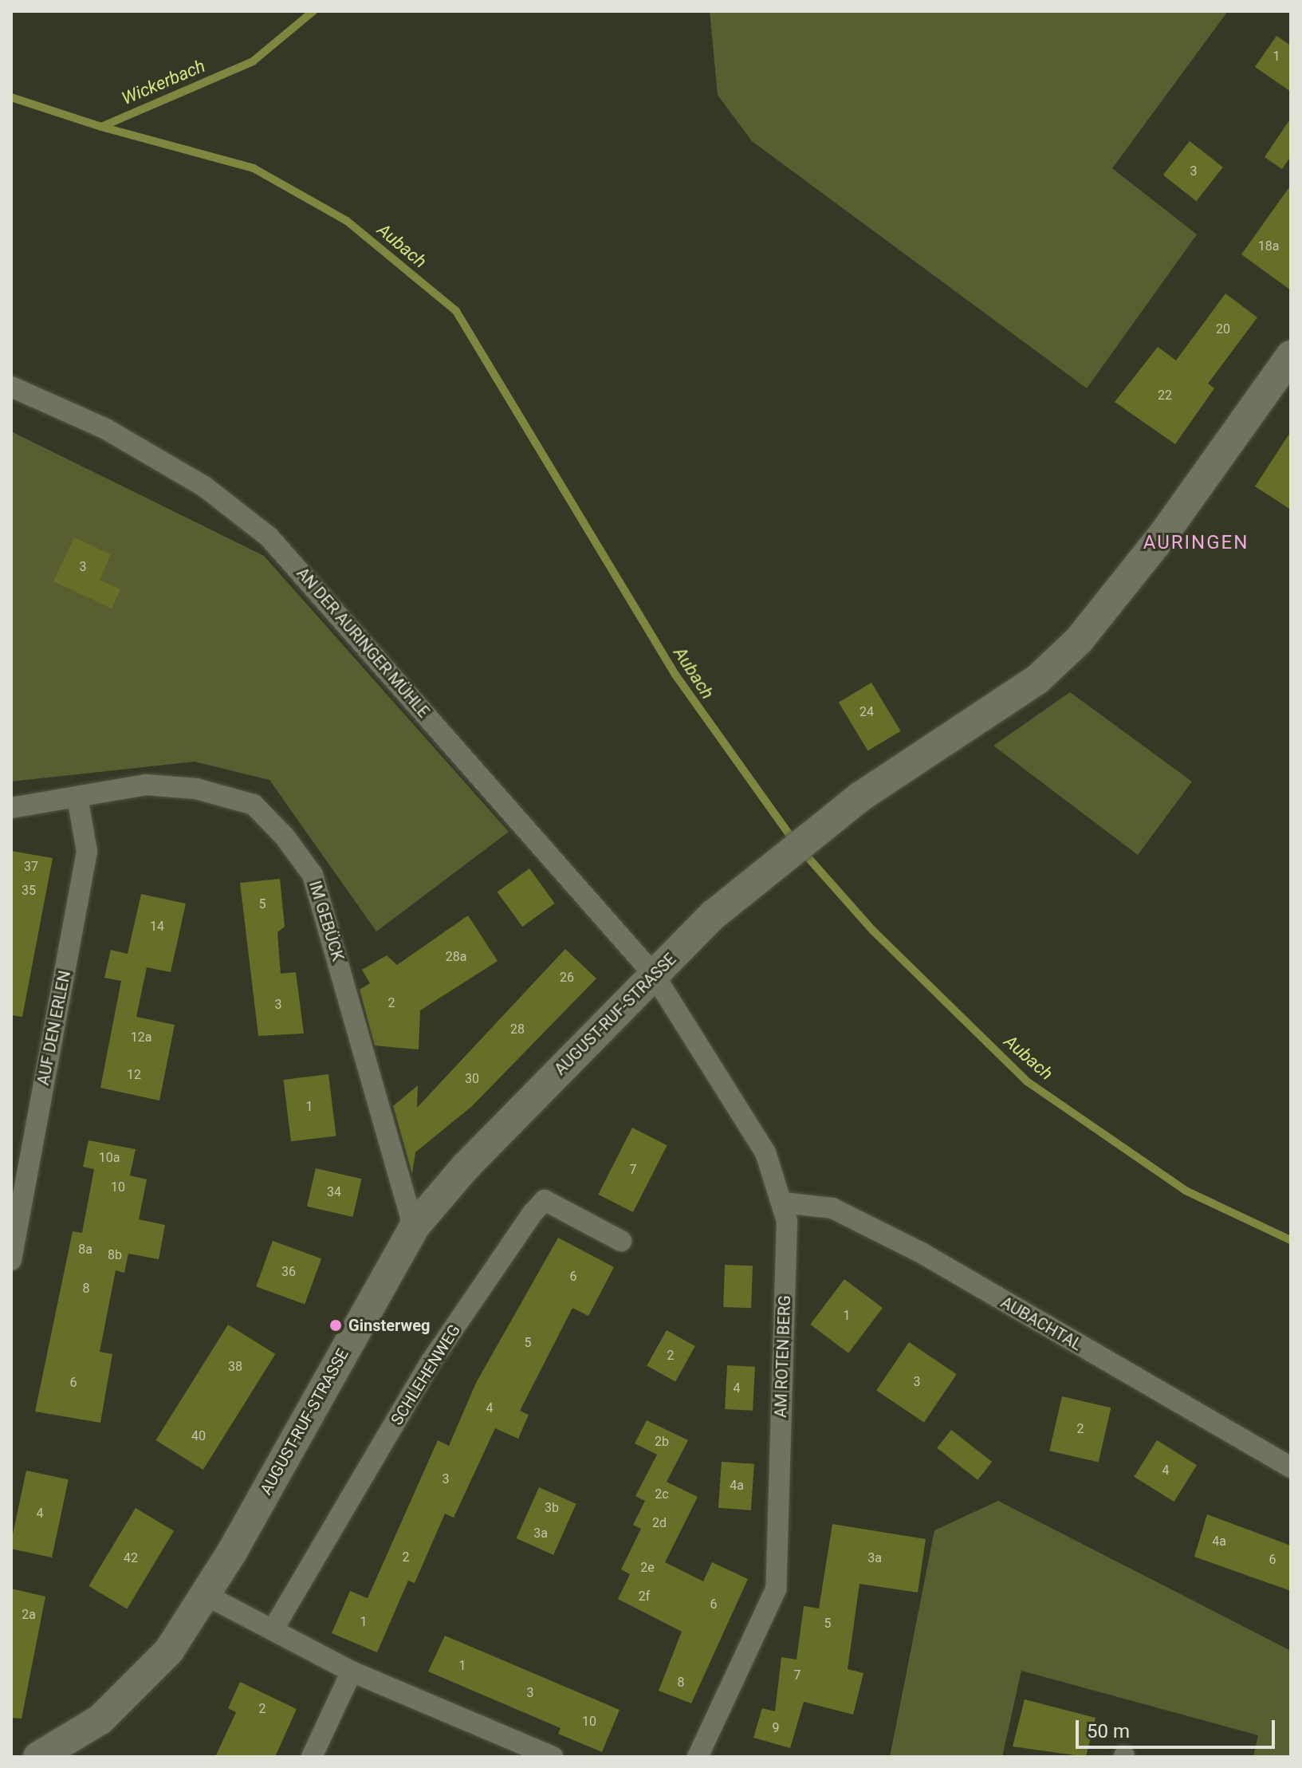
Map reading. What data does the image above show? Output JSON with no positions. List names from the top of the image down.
{
  "streets": {
    "street": [
      "AN DER AURINGER MÜHLE",
      "IM GEBÜCK",
      "AUGUST-RUF-STRASSE",
      "AUF DEN ERLEN",
      "AUBACHTAL",
      "AM ROTEN BERG",
      "SCHLEHENWEG"
    ]
  },
  "crossings": [
    ["AN DER AURINGER MÜHLE", "AUGUST-RUF-STRASSE"],
    ["AN DER AURINGER MÜHLE", "AM ROTEN BERG"],
    ["IM GEBÜCK", "AUGUST-RUF-STRASSE"],
    ["IM GEBÜCK", "AUF DEN ERLEN"],
    ["AUGUST-RUF-STRASSE", "AM ROTEN BERG"],
    ["AUBACHTAL", "AM ROTEN BERG"]
  ],
  "districts": ["AURINGEN"],
  "water": ["Wickerbach", "Aubach"],
  "places": ["Ginsterweg"],
  "house_numbers": [
    "1",
    "3",
    "18a",
    "20",
    "22",
    "3",
    "24",
    "37",
    "35",
    "5",
    "14",
    "28a",
    "26",
    "2",
    "3",
    "28",
    "12a",
    "12",
    "30",
    "1",
    "10a",
    "7",
    "10",
    "34",
    "8a",
    "8b",
    "36",
    "6",
    "8",
    "1",
    "5",
    "2",
    "38",
    "3",
    "6",
    "4",
    "4",
    "2",
    "40",
    "2b",
    "4",
    "3",
    "4a",
    "2c",
    "3b",
    "4",
    "2d",
    "3a",
    "4a",
    "2",
    "42",
    "3a",
    "6",
    "2e",
    "2f",
    "6",
    "2a",
    "1",
    "5",
    "1",
    "7",
    "8",
    "3",
    "2",
    "10",
    "9"
  ],
  "scale_bar": "50 m"
}
